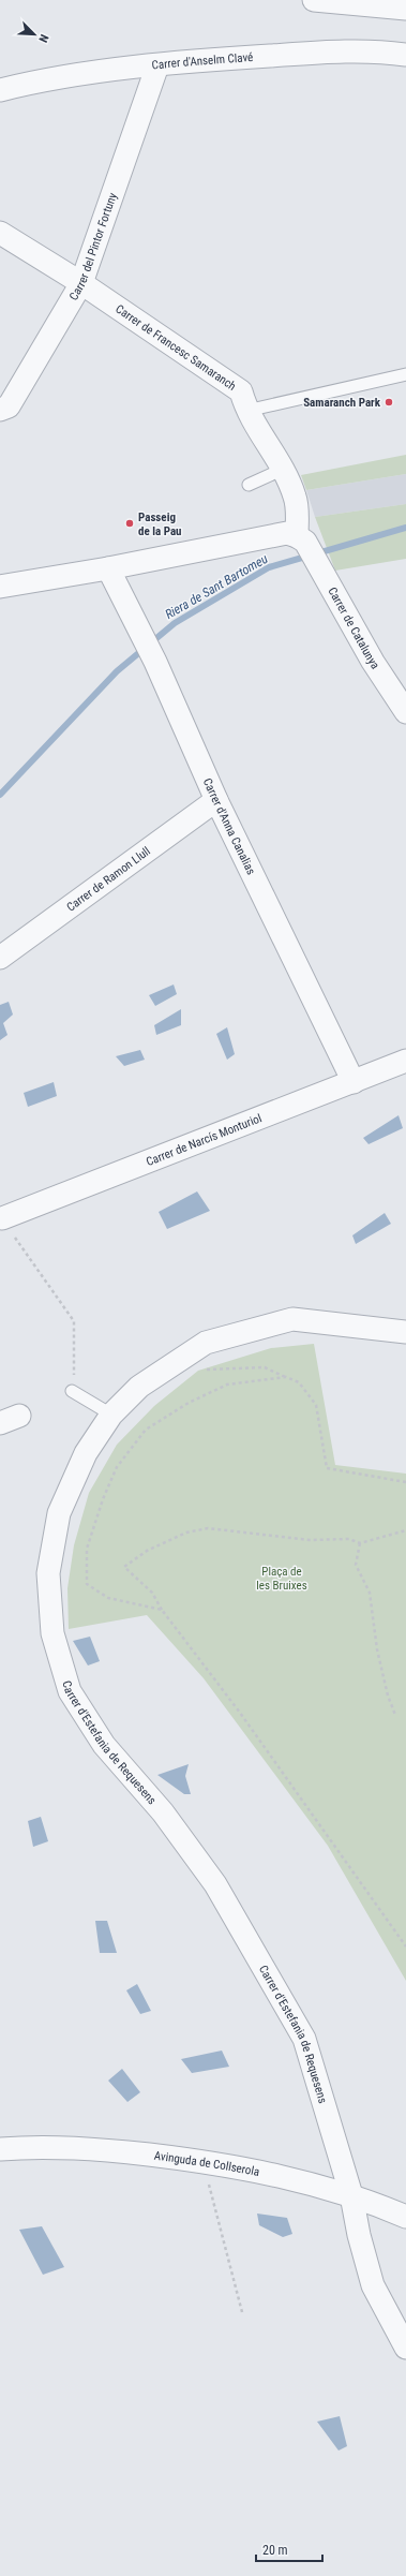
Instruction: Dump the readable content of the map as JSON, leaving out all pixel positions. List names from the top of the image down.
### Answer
{
  "streets": {
    "street": [
      "Carrer d'Anselm Clavé",
      "Carrer del Pintor Fortuny",
      "Carrer de Francesc Samaranch",
      "Carrer de Catalunya",
      "Carrer d'Anna Canalias",
      "Carrer de Ramon Llull",
      "Carrer de Narcís Monturiol",
      "Carrer d'Estefania de Requesens",
      "Avinguda de Collserola"
    ]
  },
  "crossings": [
    ["Carrer d'Anselm Clavé", "Carrer del Pintor Fortuny"],
    ["Carrer del Pintor Fortuny", "Carrer de Francesc Samaranch"],
    ["Carrer de Francesc Samaranch", "Carrer de Catalunya"],
    ["Carrer d'Anna Canalias", "Carrer de Ramon Llull"],
    ["Carrer d'Anna Canalias", "Carrer de Narcís Monturiol"],
    ["Carrer d'Estefania de Requesens", "Avinguda de Collserola"]
  ],
  "water": ["Riera de Sant Bartomeu"],
  "parks": ["Plaça de les Bruixes"],
  "places": ["Samaranch Park", "Passeig de la Pau"],
  "scale_bar": "20 m",
  "north": "bottom right"
}
